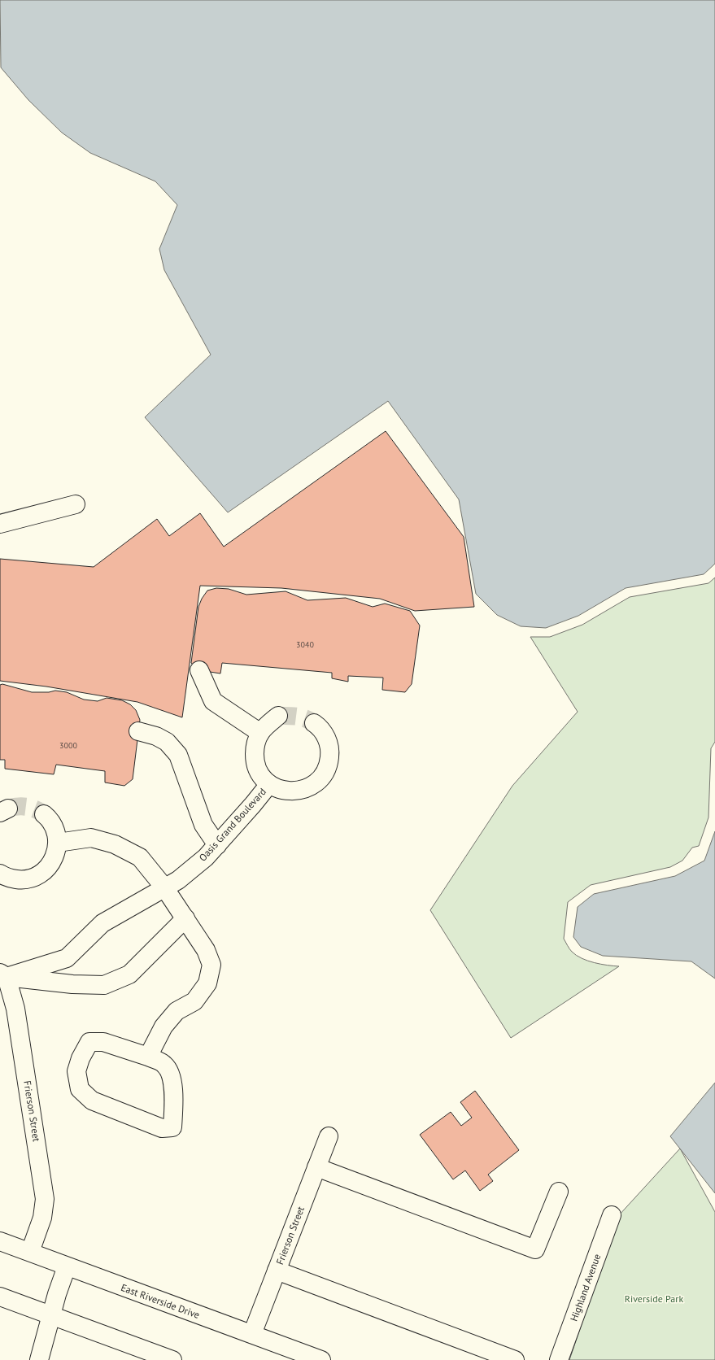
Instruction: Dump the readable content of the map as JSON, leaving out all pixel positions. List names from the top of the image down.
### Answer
{
  "streets": {
    "street": [
      "Oasis Grand Boulevard",
      "Frierson Street",
      "Highland Avenue",
      "East Riverside Drive"
    ]
  },
  "crossings": [
    ["Oasis Grand Boulevard", "Frierson Street"],
    ["Frierson Street", "East Riverside Drive"]
  ],
  "parks": ["Riverside Park"],
  "house_numbers": ["3040", "3000"]
}
